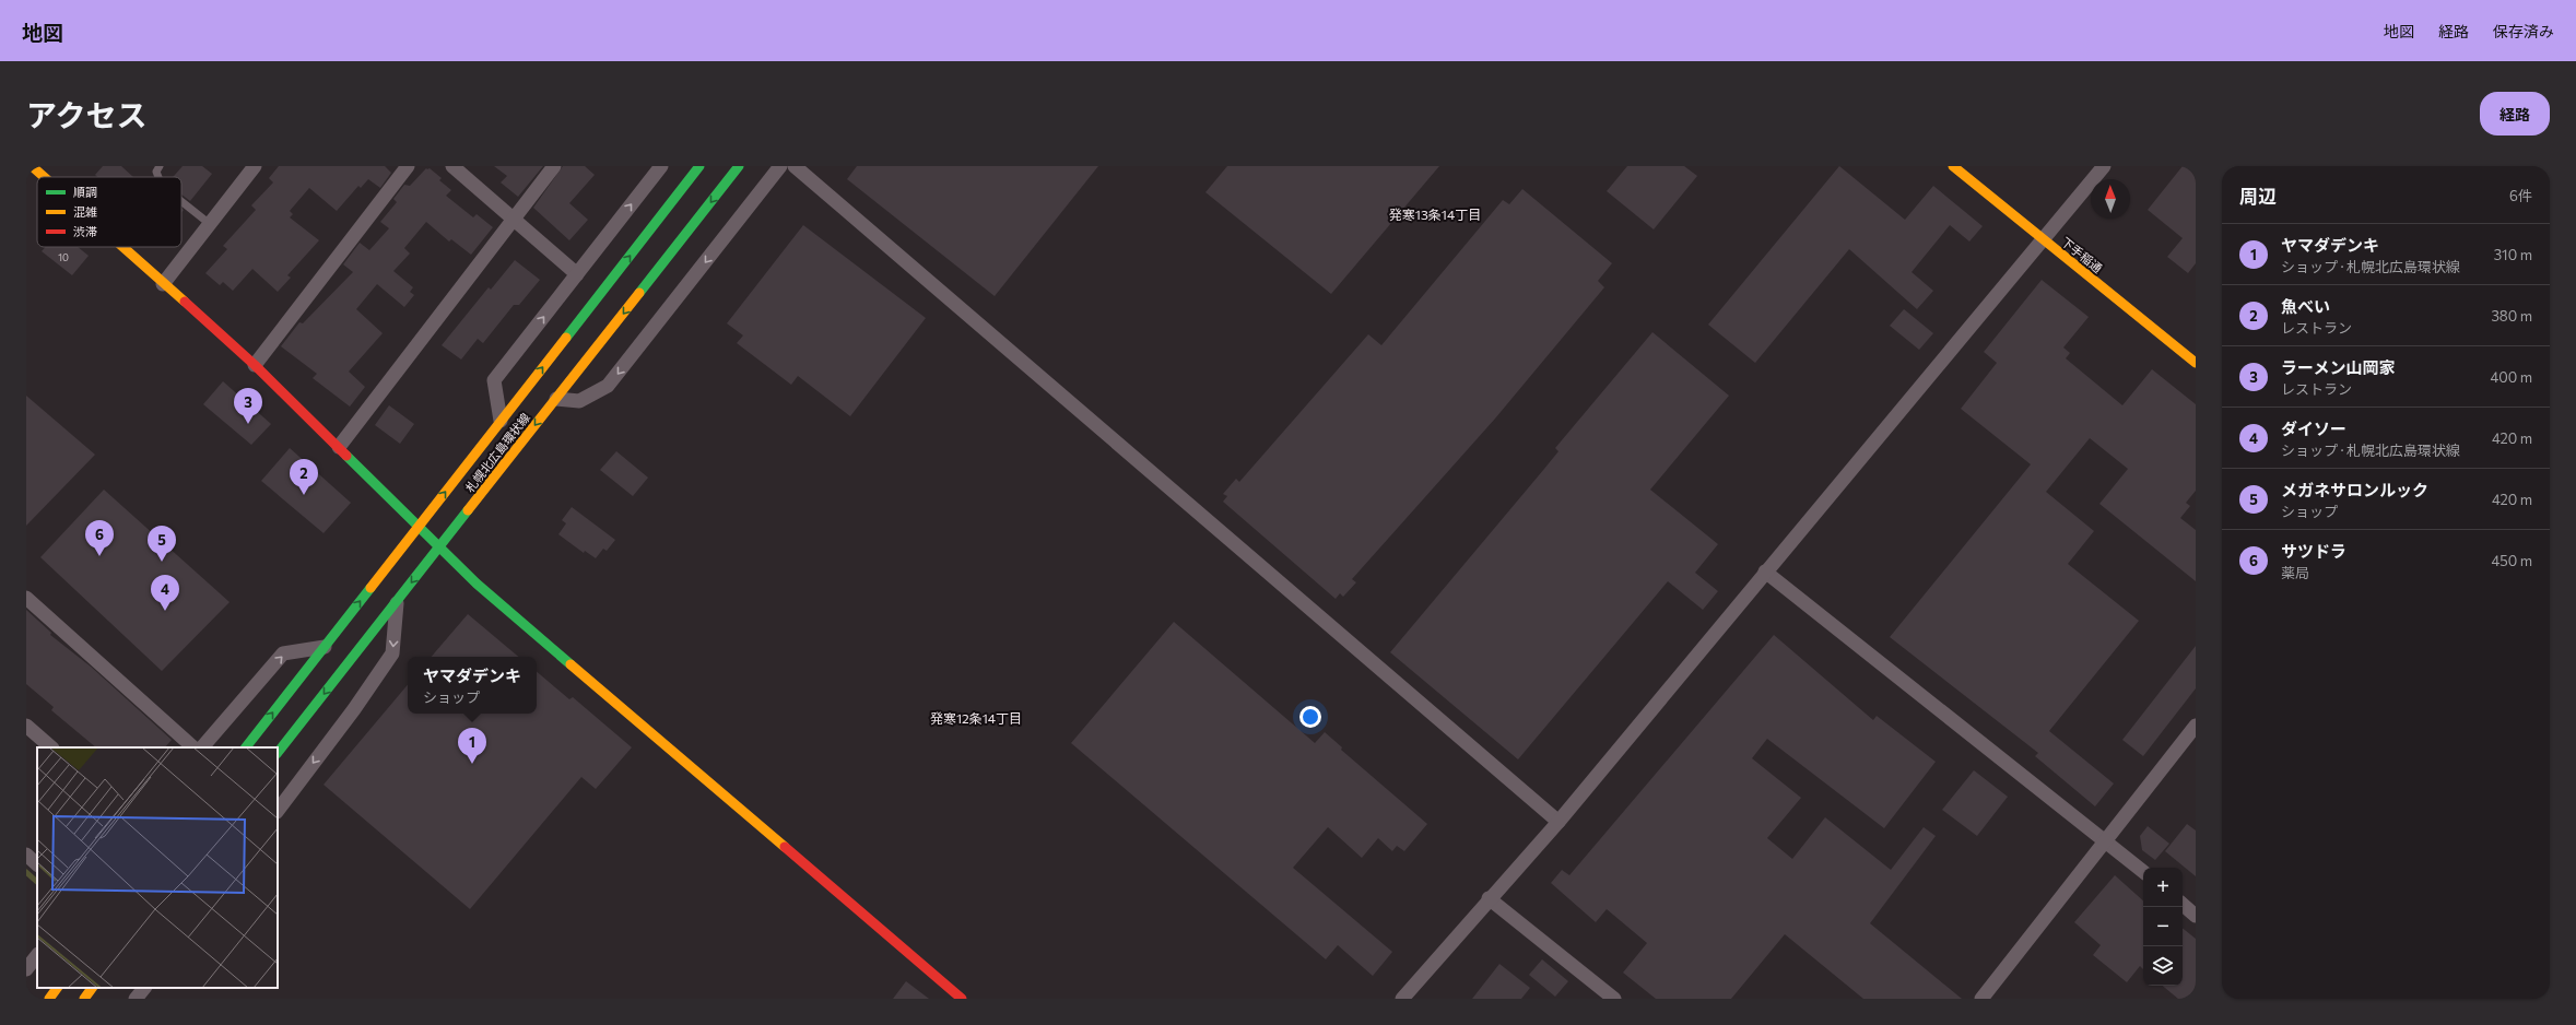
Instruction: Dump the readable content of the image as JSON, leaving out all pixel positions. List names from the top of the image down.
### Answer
{
  "streets": {
    "main road": ["下手稲通", "札幌北広島環状線"]
  },
  "districts": ["発寒13条14丁目", "発寒12条14丁目"],
  "house_numbers": ["10"],
  "legend": ["順調", "混雑", "渋滞"],
  "north": "top",
  "page": {
    "header": "地図",
    "nav": ["地図", "経路", "保存済み"],
    "title": "アクセス",
    "buttons": "経路",
    "heading": ["周辺", "6件"],
    "list": [
      {
        "mark": "1",
        "name": "ヤマダデンキ",
        "note": "ショップ · 札幌北広島環状線",
        "value": "310 m"
      },
      {
        "mark": "2",
        "name": "魚べい",
        "note": "レストラン",
        "value": "380 m"
      },
      {
        "mark": "3",
        "name": "ラーメン山岡家",
        "note": "レストラン",
        "value": "400 m"
      },
      {
        "mark": "4",
        "name": "ダイソー",
        "note": "ショップ · 札幌北広島環状線",
        "value": "420 m"
      },
      {
        "mark": "5",
        "name": "メガネサロンルック",
        "note": "ショップ",
        "value": "420 m"
      },
      {
        "mark": "6",
        "name": "サツドラ",
        "note": "薬局",
        "value": "450 m"
      }
    ],
    "pins": [
      "3",
      "2",
      "6",
      "5",
      "4",
      "1"
    ],
    "popup": ["ヤマダデンキ", "ショップ"],
    "map_buttons": ["+", "−"]
  }
}
